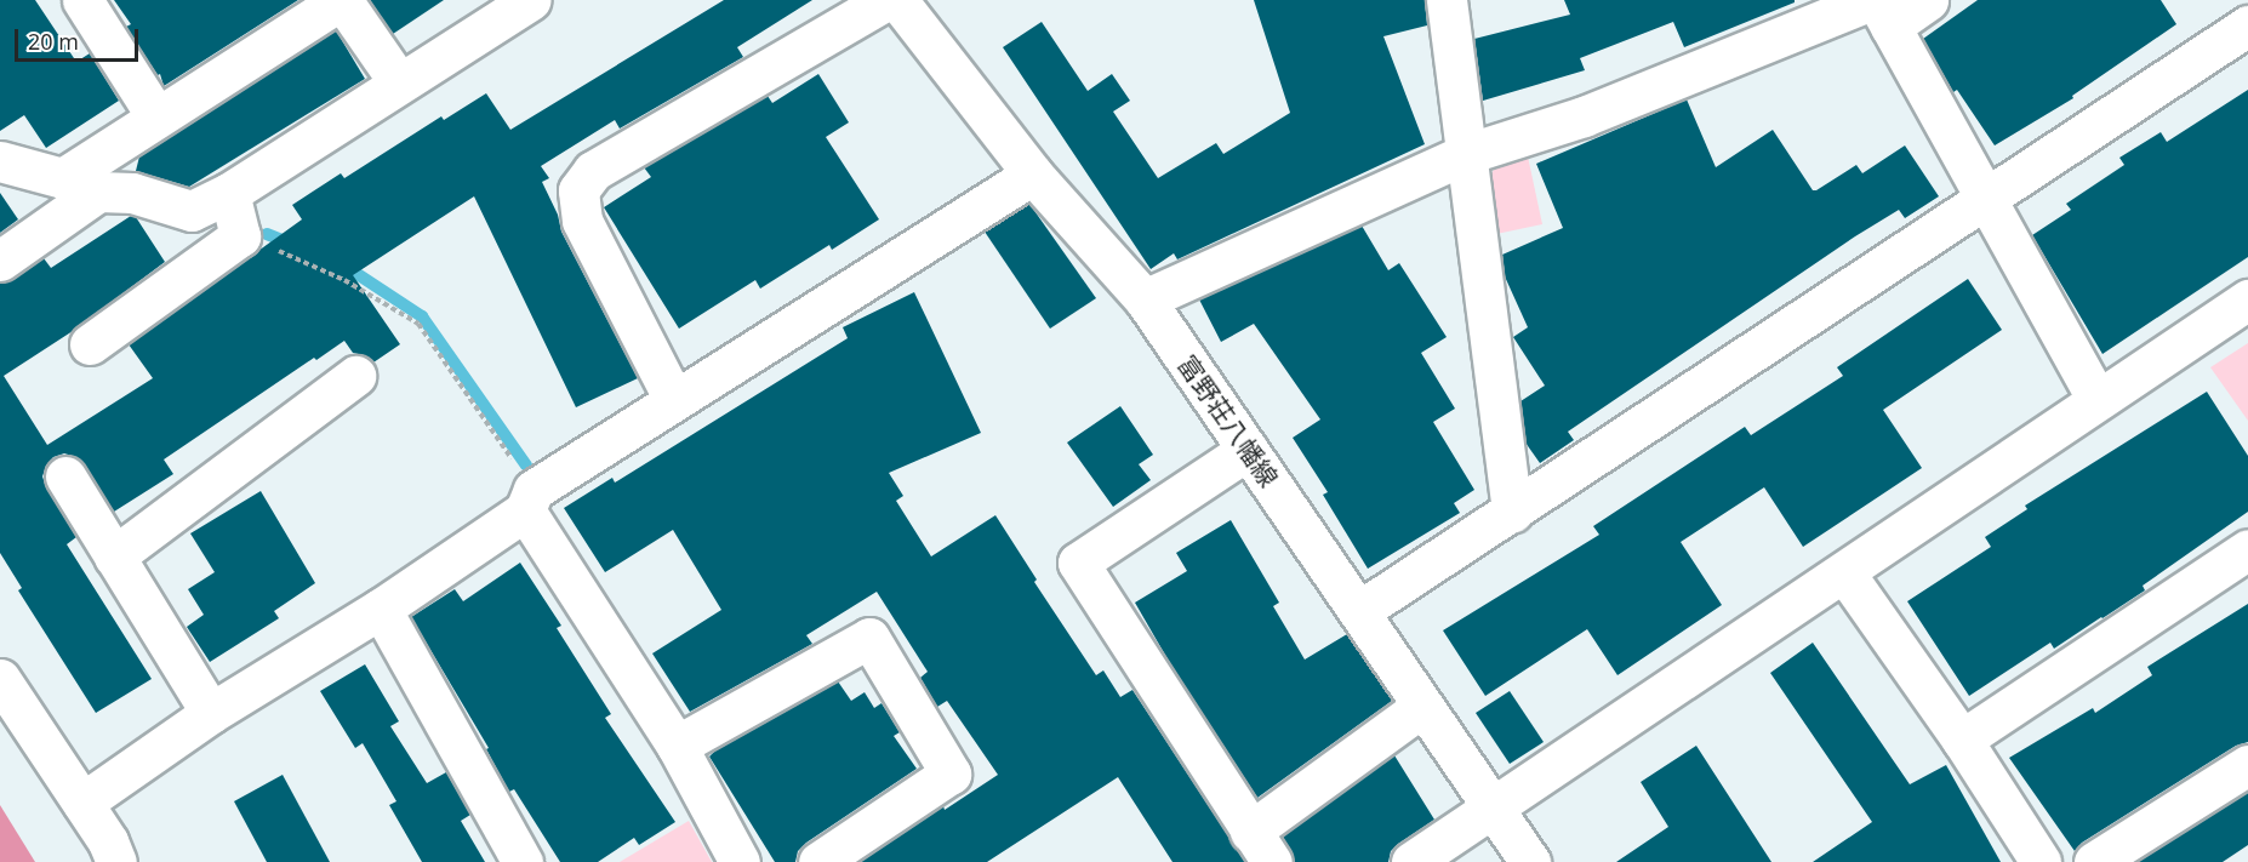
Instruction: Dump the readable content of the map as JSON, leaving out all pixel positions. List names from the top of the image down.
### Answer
{
  "streets": {
    "street": ["富野荘八幡線"]
  },
  "scale_bar": "20 m"
}
